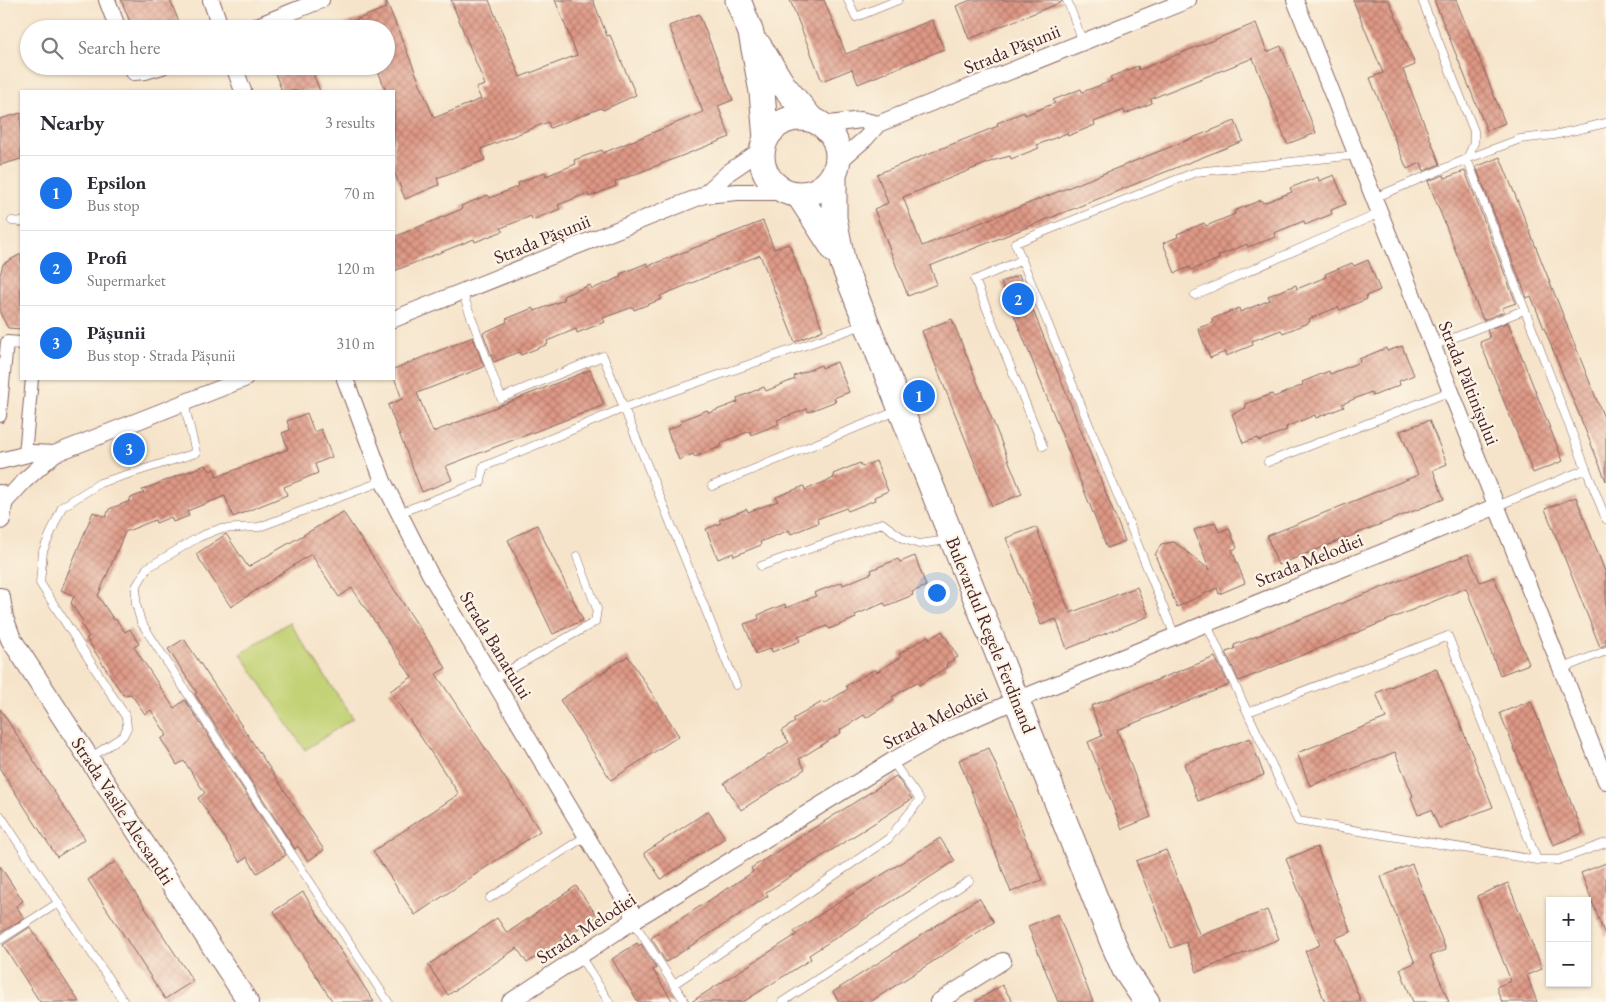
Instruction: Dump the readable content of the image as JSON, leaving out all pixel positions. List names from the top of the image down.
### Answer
{
  "streets": {
    "main road": ["Bulevardul Regele Ferdinand"],
    "street": [
      "Strada Pășunii",
      "Strada Păltinișului",
      "Strada Melodiei",
      "Strada Banatului",
      "Strada Vasile Alecsandri"
    ]
  },
  "crossings": [
    ["Strada Pășunii", "Bulevardul Regele Ferdinand"],
    ["Strada Păltinișului", "Strada Melodiei"],
    ["Strada Melodiei", "Bulevardul Regele Ferdinand"],
    ["Strada Melodiei", "Strada Banatului"]
  ],
  "page": {
    "search": "Search here",
    "heading": ["Nearby", "3 results"],
    "list": [
      {
        "mark": "1",
        "name": "Epsilon",
        "note": "Bus stop",
        "value": "70 m"
      },
      {
        "mark": "2",
        "name": "Profi",
        "note": "Supermarket",
        "value": "120 m"
      },
      {
        "mark": "3",
        "name": "Pășunii",
        "note": "Bus stop · Strada Pășunii",
        "value": "310 m"
      }
    ],
    "pins": ["2", "1", "3"],
    "map_buttons": ["+", "−"]
  }
}
